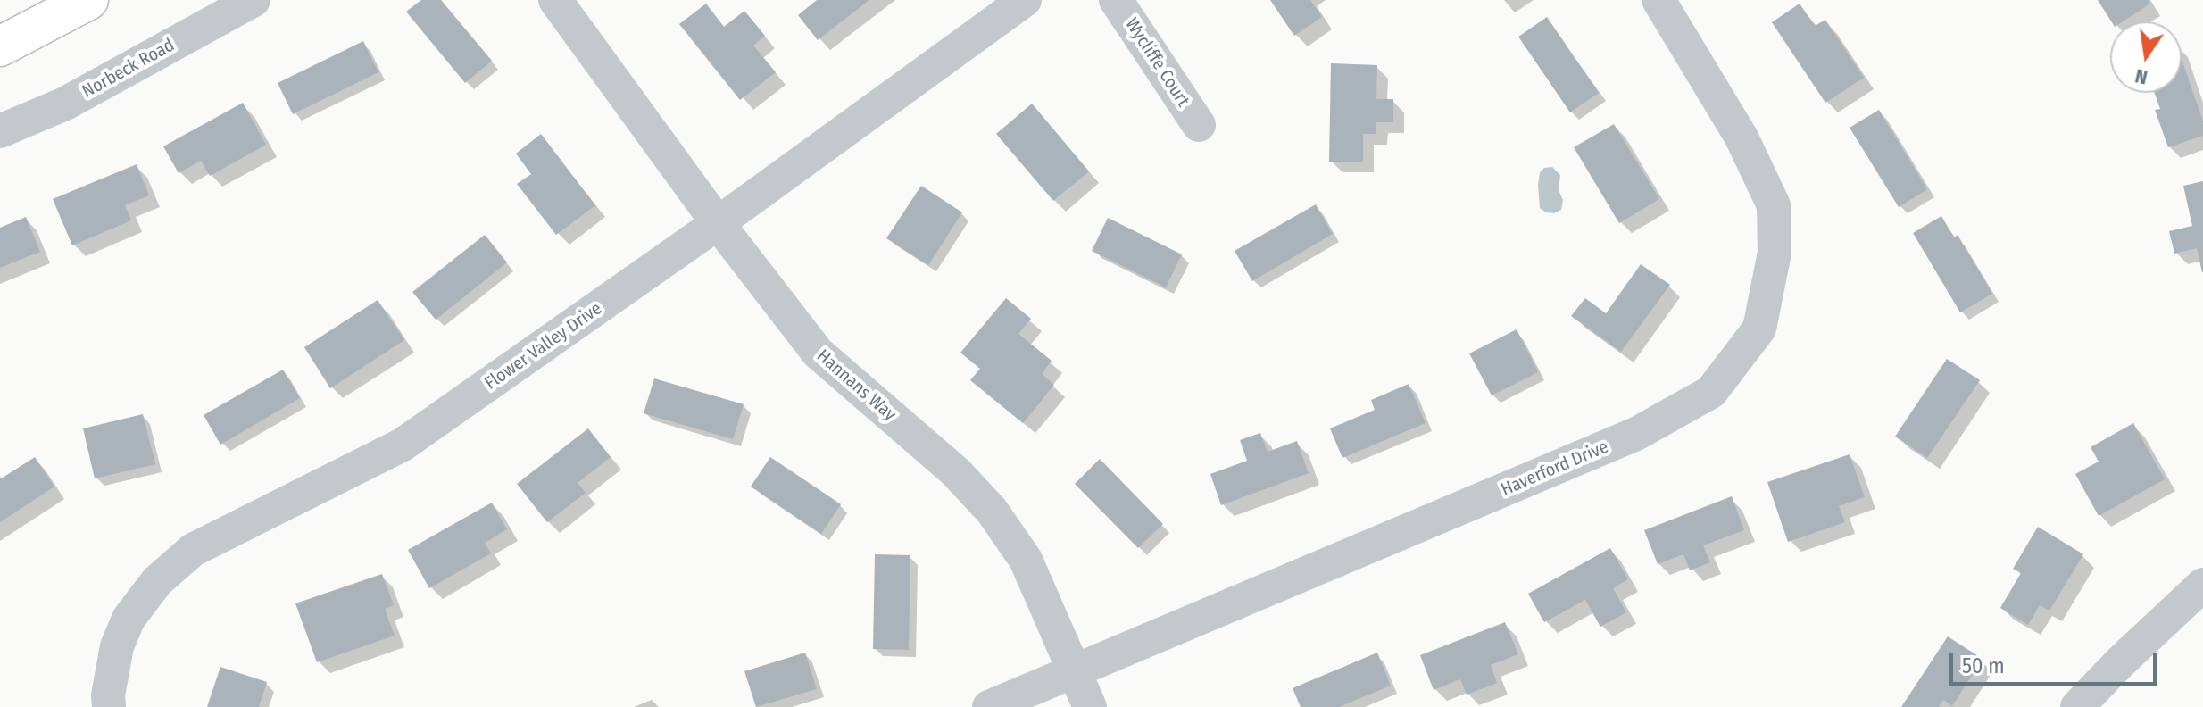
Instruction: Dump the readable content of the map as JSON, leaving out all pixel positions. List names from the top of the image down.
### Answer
{
  "streets": {
    "street": [
      "Wycliffe Court",
      "Norbeck Road",
      "Flower Valley Drive",
      "Hannans Way",
      "Haverford Drive"
    ]
  },
  "crossings": [
    ["Flower Valley Drive", "Hannans Way"],
    ["Hannans Way", "Haverford Drive"]
  ],
  "scale_bar": "50 m",
  "north": "bottom"
}
